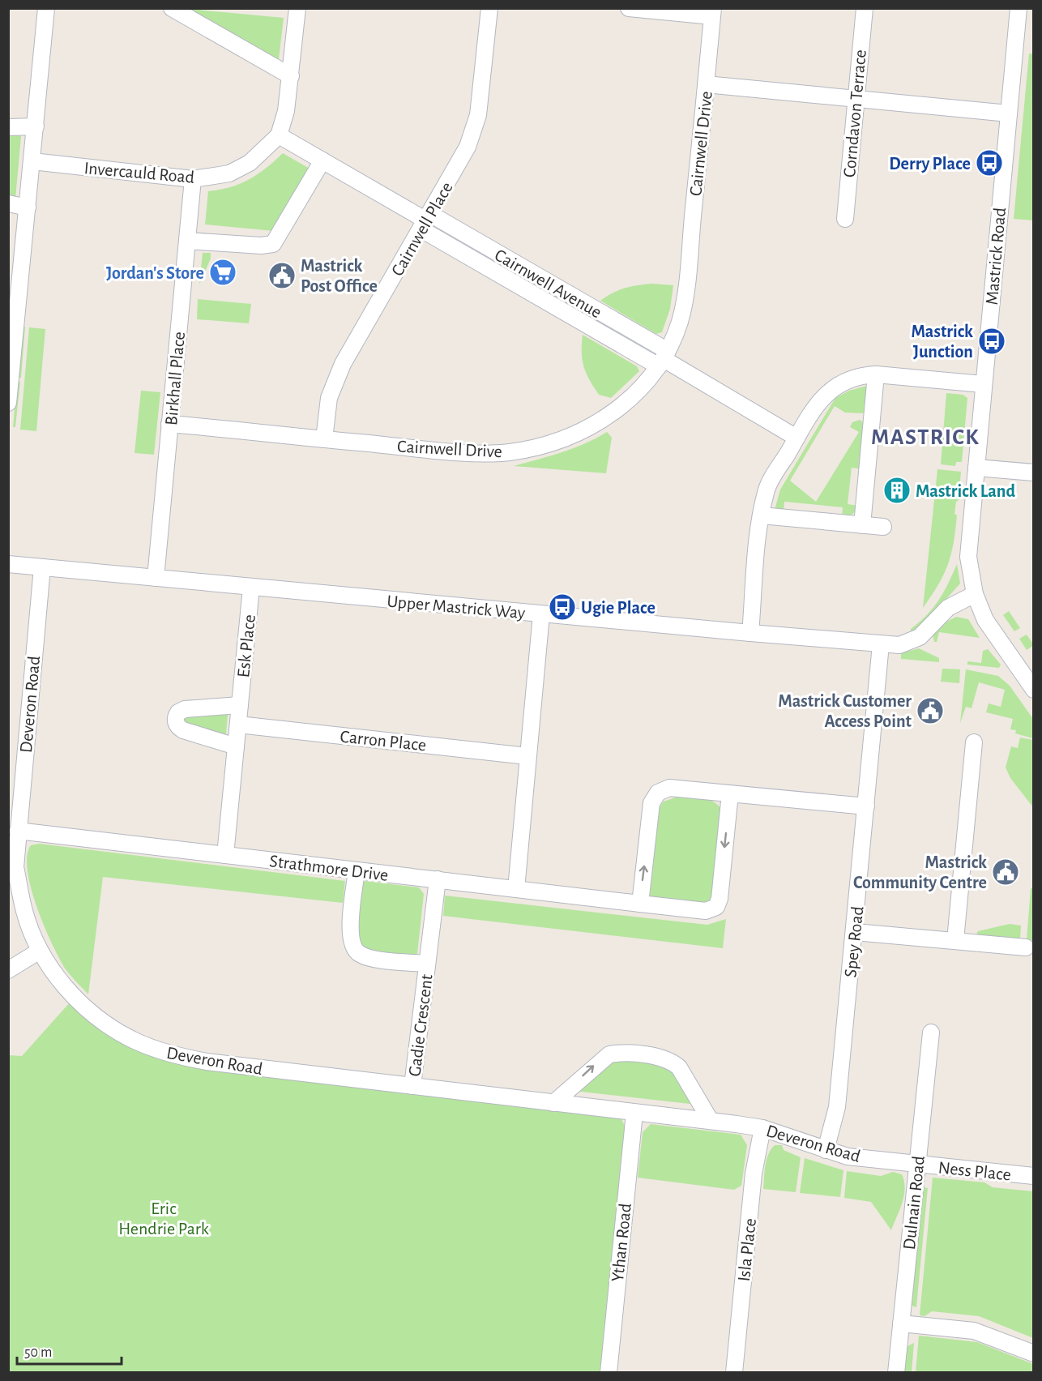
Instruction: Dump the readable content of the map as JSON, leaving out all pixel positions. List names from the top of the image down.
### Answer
{
  "streets": {
    "street": [
      "Corndavon Terrace",
      "Cairnwell Drive",
      "Invercauld Road",
      "Cairnwell Place",
      "Mastrick Road",
      "Cairnwell Avenue",
      "Birkhall Place",
      "Upper Mastrick Way",
      "Esk Place",
      "Deveron Road",
      "Carron Place",
      "Strathmore Drive",
      "Spey Road",
      "Gadie Crescent",
      "Ness Place",
      "Dulnain Road",
      "Ythan Road",
      "Isla Place"
    ]
  },
  "crossings": [
    ["Cairnwell Drive", "Cairnwell Place"],
    ["Cairnwell Drive", "Cairnwell Avenue"],
    ["Cairnwell Drive", "Birkhall Place"],
    ["Invercauld Road", "Cairnwell Avenue"],
    ["Invercauld Road", "Birkhall Place"],
    ["Cairnwell Place", "Cairnwell Avenue"],
    ["Mastrick Road", "Upper Mastrick Way"],
    ["Birkhall Place", "Upper Mastrick Way"],
    ["Upper Mastrick Way", "Esk Place"],
    ["Upper Mastrick Way", "Deveron Road"],
    ["Upper Mastrick Way", "Spey Road"],
    ["Esk Place", "Carron Place"],
    ["Esk Place", "Strathmore Drive"],
    ["Deveron Road", "Strathmore Drive"],
    ["Deveron Road", "Spey Road"],
    ["Deveron Road", "Gadie Crescent"],
    ["Deveron Road", "Ness Place"],
    ["Deveron Road", "Dulnain Road"],
    ["Deveron Road", "Ythan Road"],
    ["Deveron Road", "Isla Place"],
    ["Strathmore Drive", "Gadie Crescent"],
    ["Ness Place", "Dulnain Road"]
  ],
  "districts": ["MASTRICK"],
  "parks": ["Eric Hendrie Park"],
  "places": {
    "bus stop": ["Derry Place", "Mastrick Junction", "Ugie Place"],
    "supermarket": ["Jordan's Store"],
    "public building": ["Mastrick Post Office", "Mastrick Customer Access Point", "Mastrick Community Centre"],
    "building": ["Mastrick Land"]
  },
  "scale_bar": "50 m"
}
